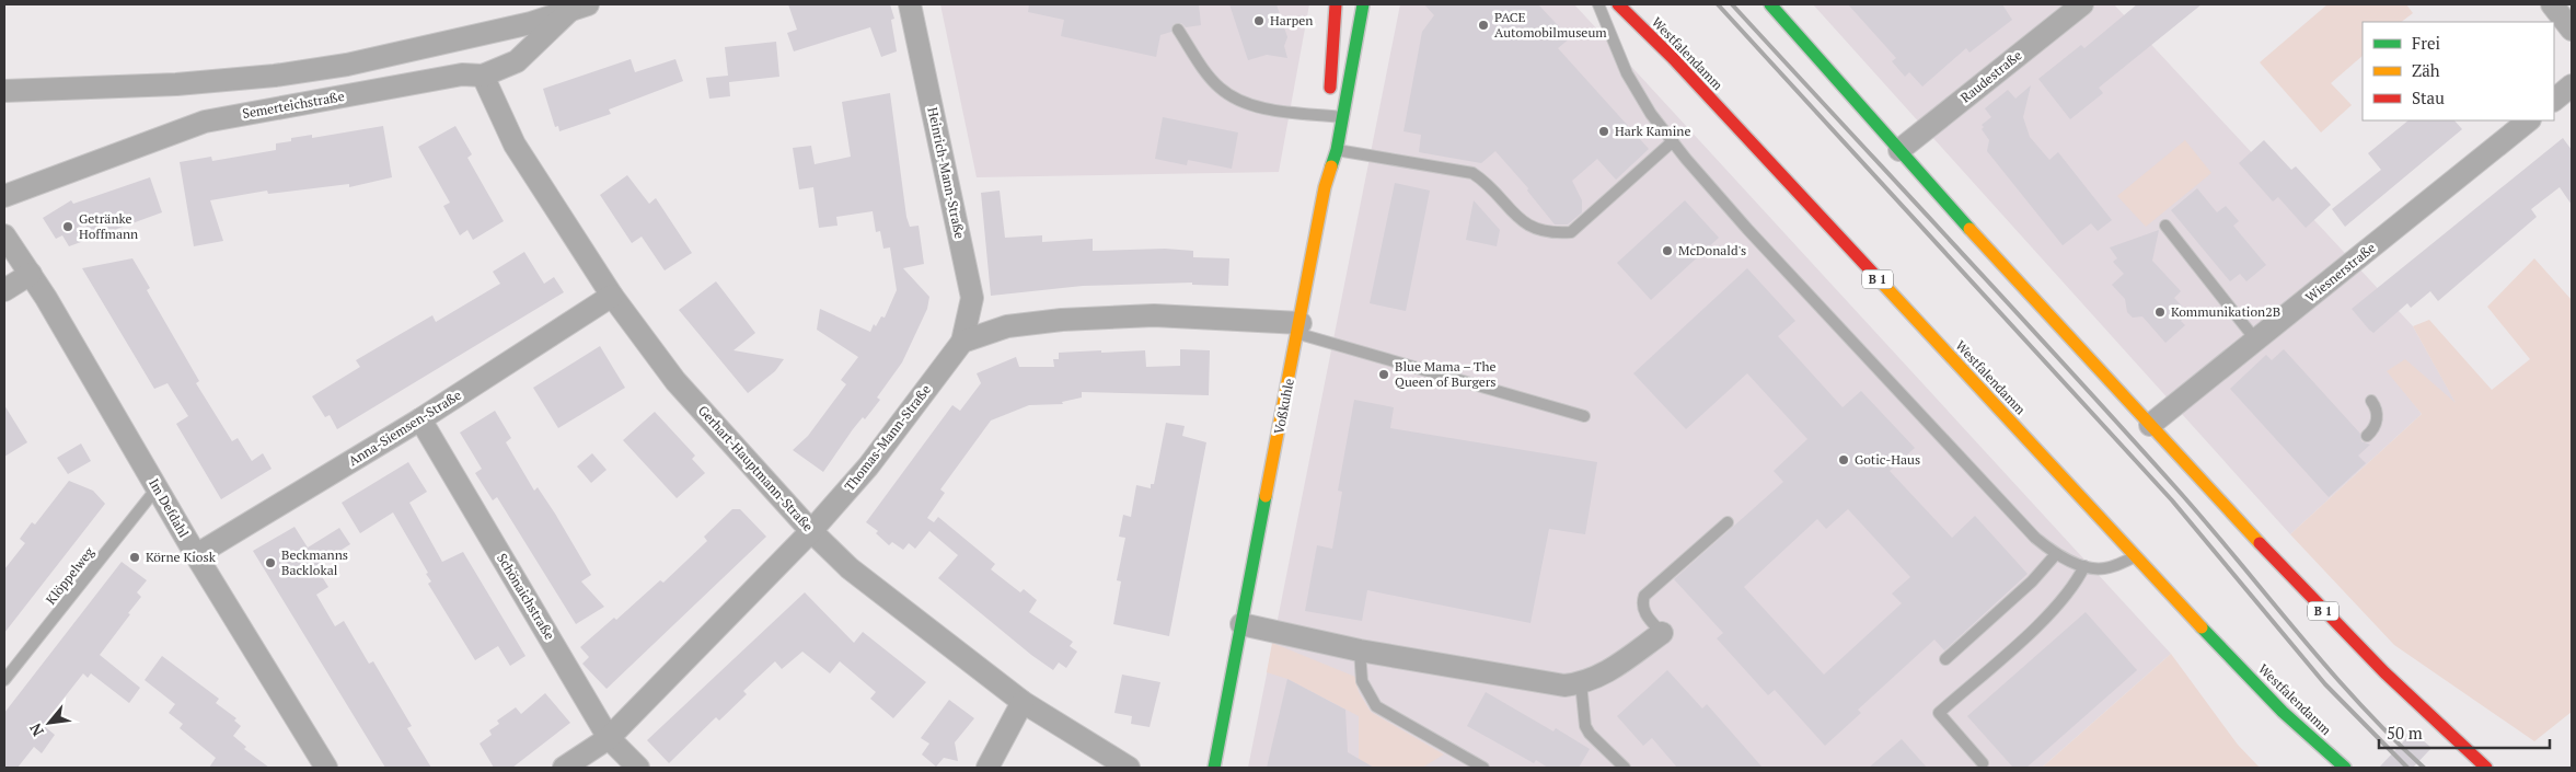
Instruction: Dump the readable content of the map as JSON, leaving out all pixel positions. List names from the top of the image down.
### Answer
{
  "streets": {
    "main road": ["Westfalendamm", "B 1", "Voßkuhle"],
    "street": [
      "Raudestraße",
      "Semerteichstraße",
      "Heinrich-Mann-Straße",
      "Wiesnerstraße",
      "Anna-Siemsen-Straße",
      "Thomas-Mann-Straße",
      "Gerhart-Hauptmann-Straße",
      "Im Defdahl",
      "Schönaichstraße"
    ],
    "lane": ["Klöppelweg"]
  },
  "crossings": [
    ["Raudestraße", "B 1"],
    ["Semerteichstraße", "Gerhart-Hauptmann-Straße"],
    ["Heinrich-Mann-Straße", "Thomas-Mann-Straße"],
    ["Wiesnerstraße", "B 1"],
    ["Anna-Siemsen-Straße", "Gerhart-Hauptmann-Straße"],
    ["Anna-Siemsen-Straße", "Im Defdahl"],
    ["Anna-Siemsen-Straße", "Schönaichstraße"],
    ["Thomas-Mann-Straße", "Gerhart-Hauptmann-Straße"],
    ["Thomas-Mann-Straße", "Schönaichstraße"],
    ["Im Defdahl", "Klöppelweg"]
  ],
  "places": [
    "Harpen",
    "PACE Automobilmuseum",
    "Hark Kamine",
    "Getränke Hoffmann",
    "McDonald's",
    "Kommunikation2B",
    "Blue Mama – The Queen of Burgers",
    "Gotic-Haus",
    "Körne Kiosk",
    "Beckmanns Backlokal"
  ],
  "legend": ["Frei", "Zäh", "Stau"],
  "scale_bar": "50 m",
  "north": "bottom left"
}
